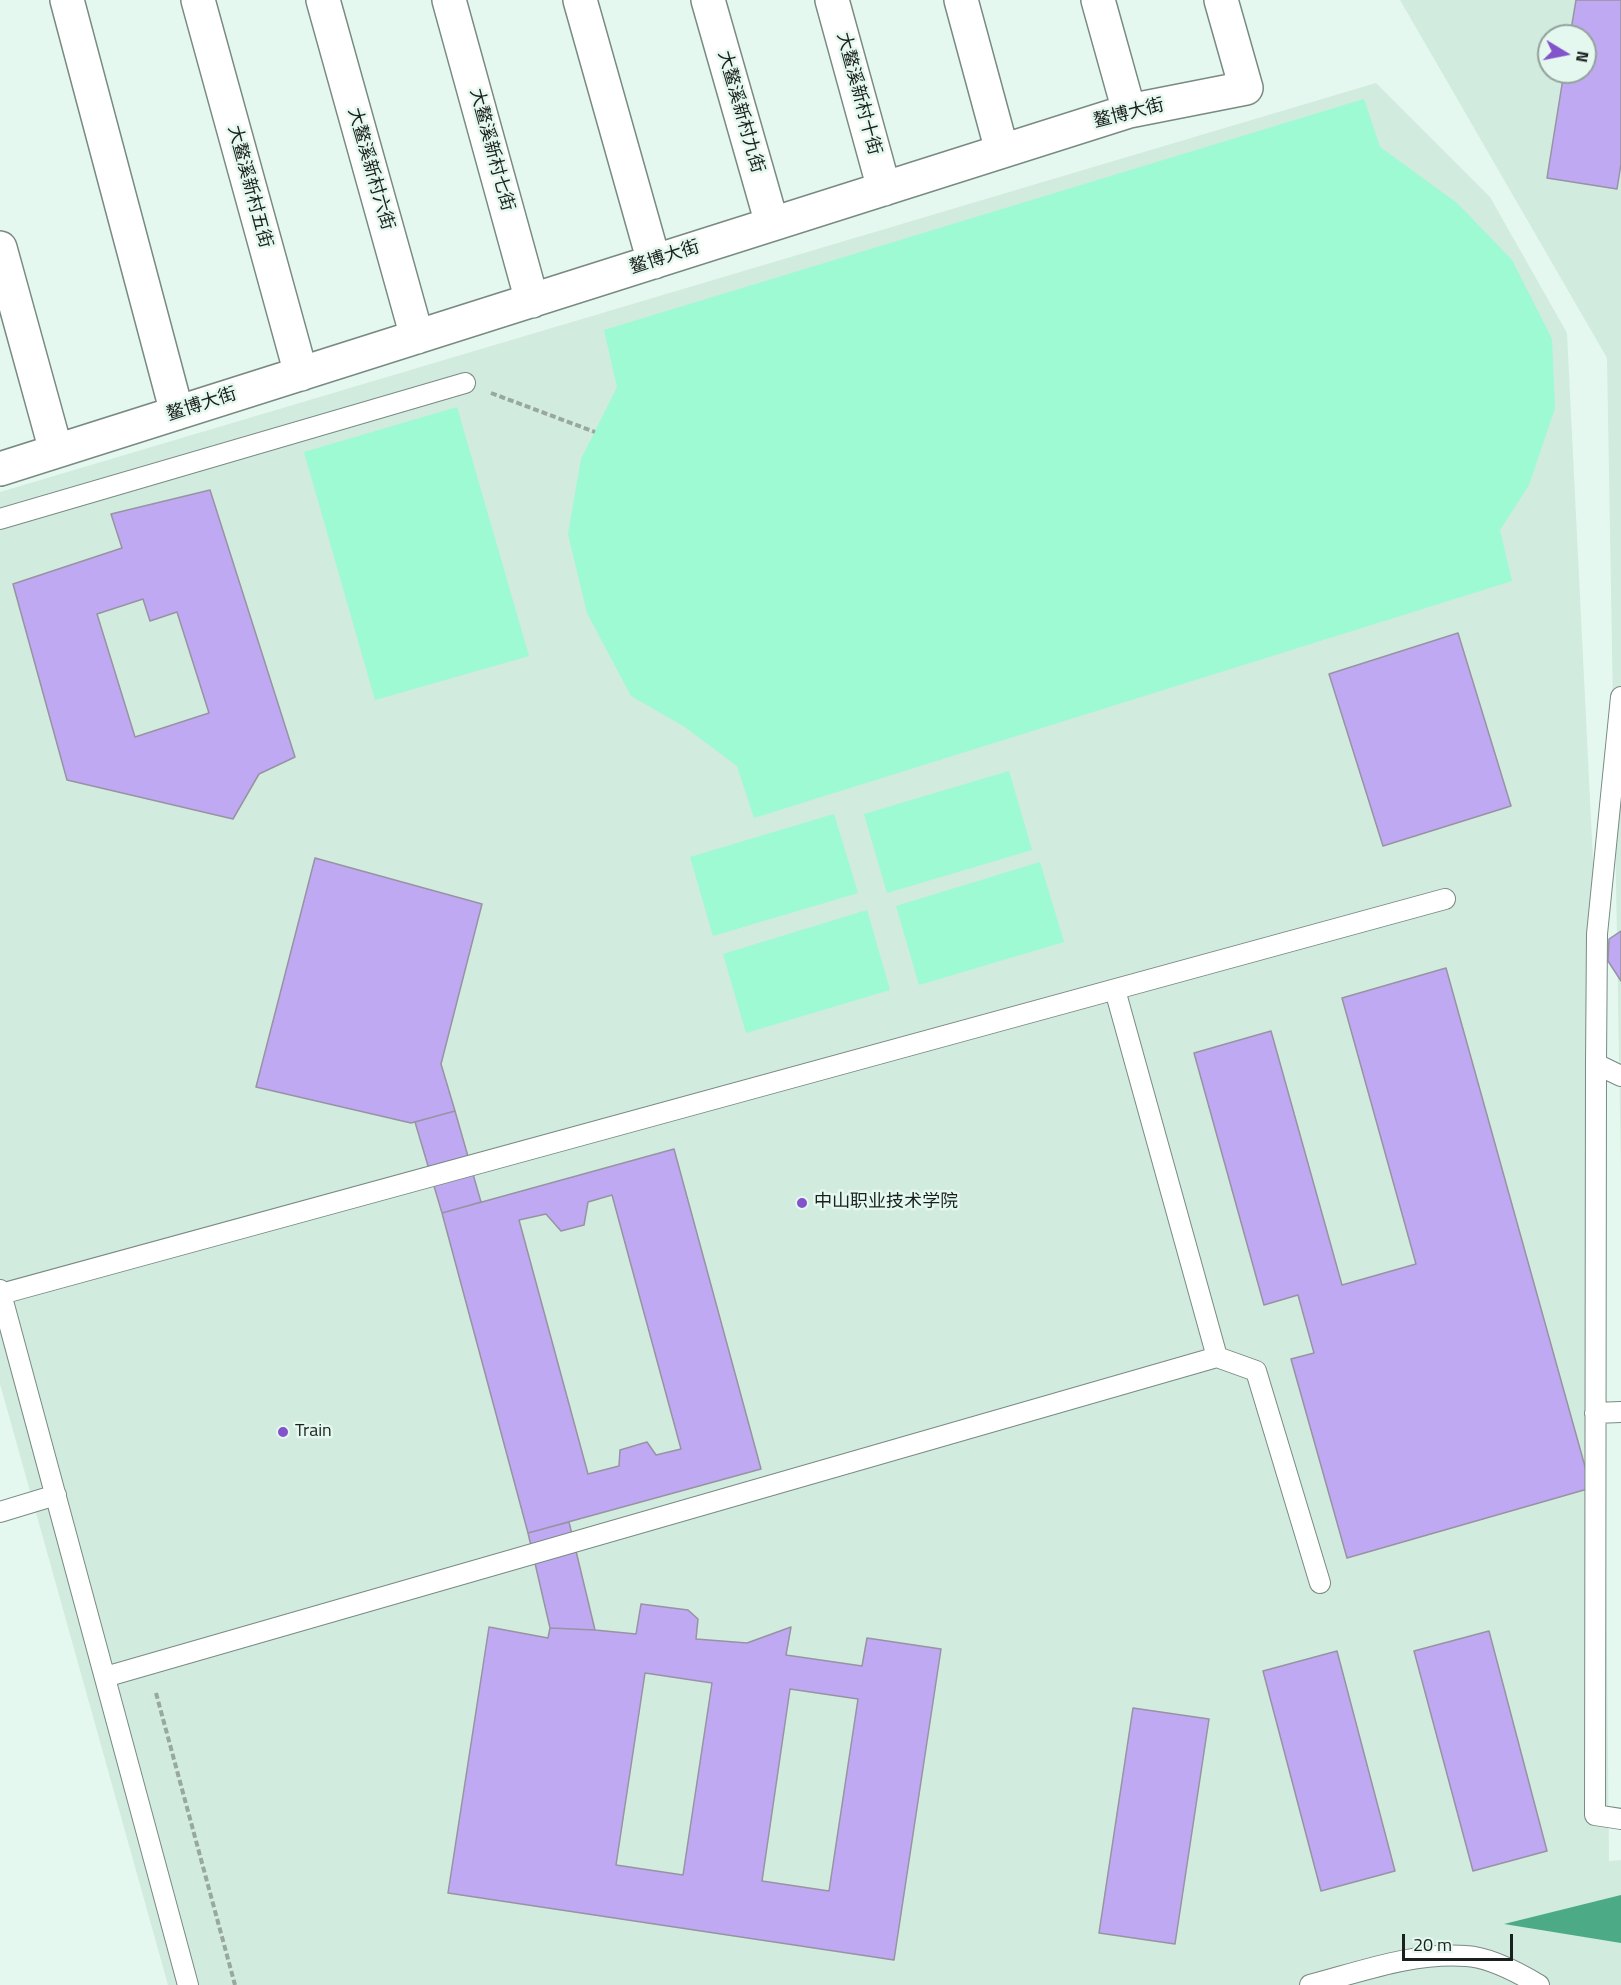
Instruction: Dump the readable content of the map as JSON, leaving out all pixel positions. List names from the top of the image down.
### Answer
{
  "streets": {
    "street": [
      "大鳌溪新村十街",
      "大鳌溪新村九街",
      "鳌博大街",
      "大鳌溪新村七街",
      "大鳌溪新村六街",
      "大鳌溪新村五街"
    ]
  },
  "crossings": [
    ["大鳌溪新村十街", "鳌博大街"],
    ["大鳌溪新村九街", "鳌博大街"],
    ["鳌博大街", "大鳌溪新村七街"],
    ["鳌博大街", "大鳌溪新村六街"],
    ["鳌博大街", "大鳌溪新村五街"]
  ],
  "places": ["中山职业技术学院", "Train"],
  "scale_bar": "20 m",
  "north": "right"
}
